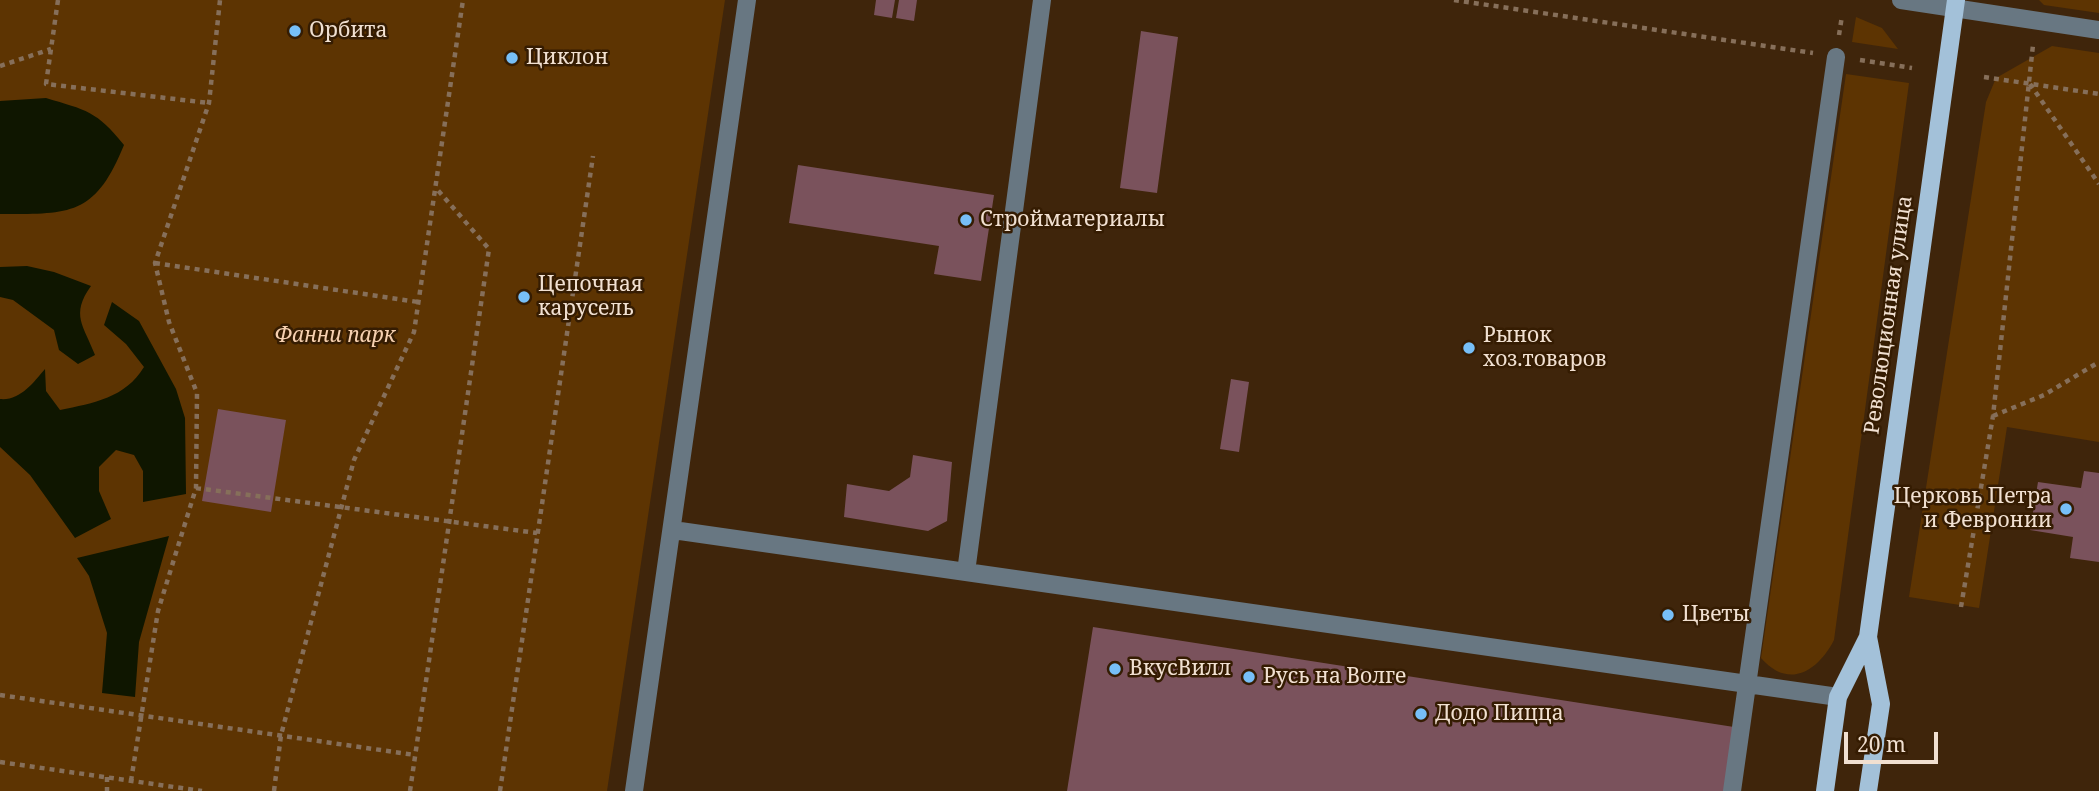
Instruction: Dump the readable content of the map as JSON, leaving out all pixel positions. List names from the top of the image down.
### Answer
{
  "streets": {
    "main road": ["Революционная улица"]
  },
  "parks": ["Фанни парк"],
  "places": [
    "Орбита",
    "Циклон",
    "Стройматериалы",
    "Цепочная карусель",
    "Рынок хоз.товаров",
    "Церковь Петра и Февронии",
    "Цветы",
    "ВкусВилл",
    "Русь на Волге",
    "Додо Пицца"
  ],
  "scale_bar": "20 m"
}
